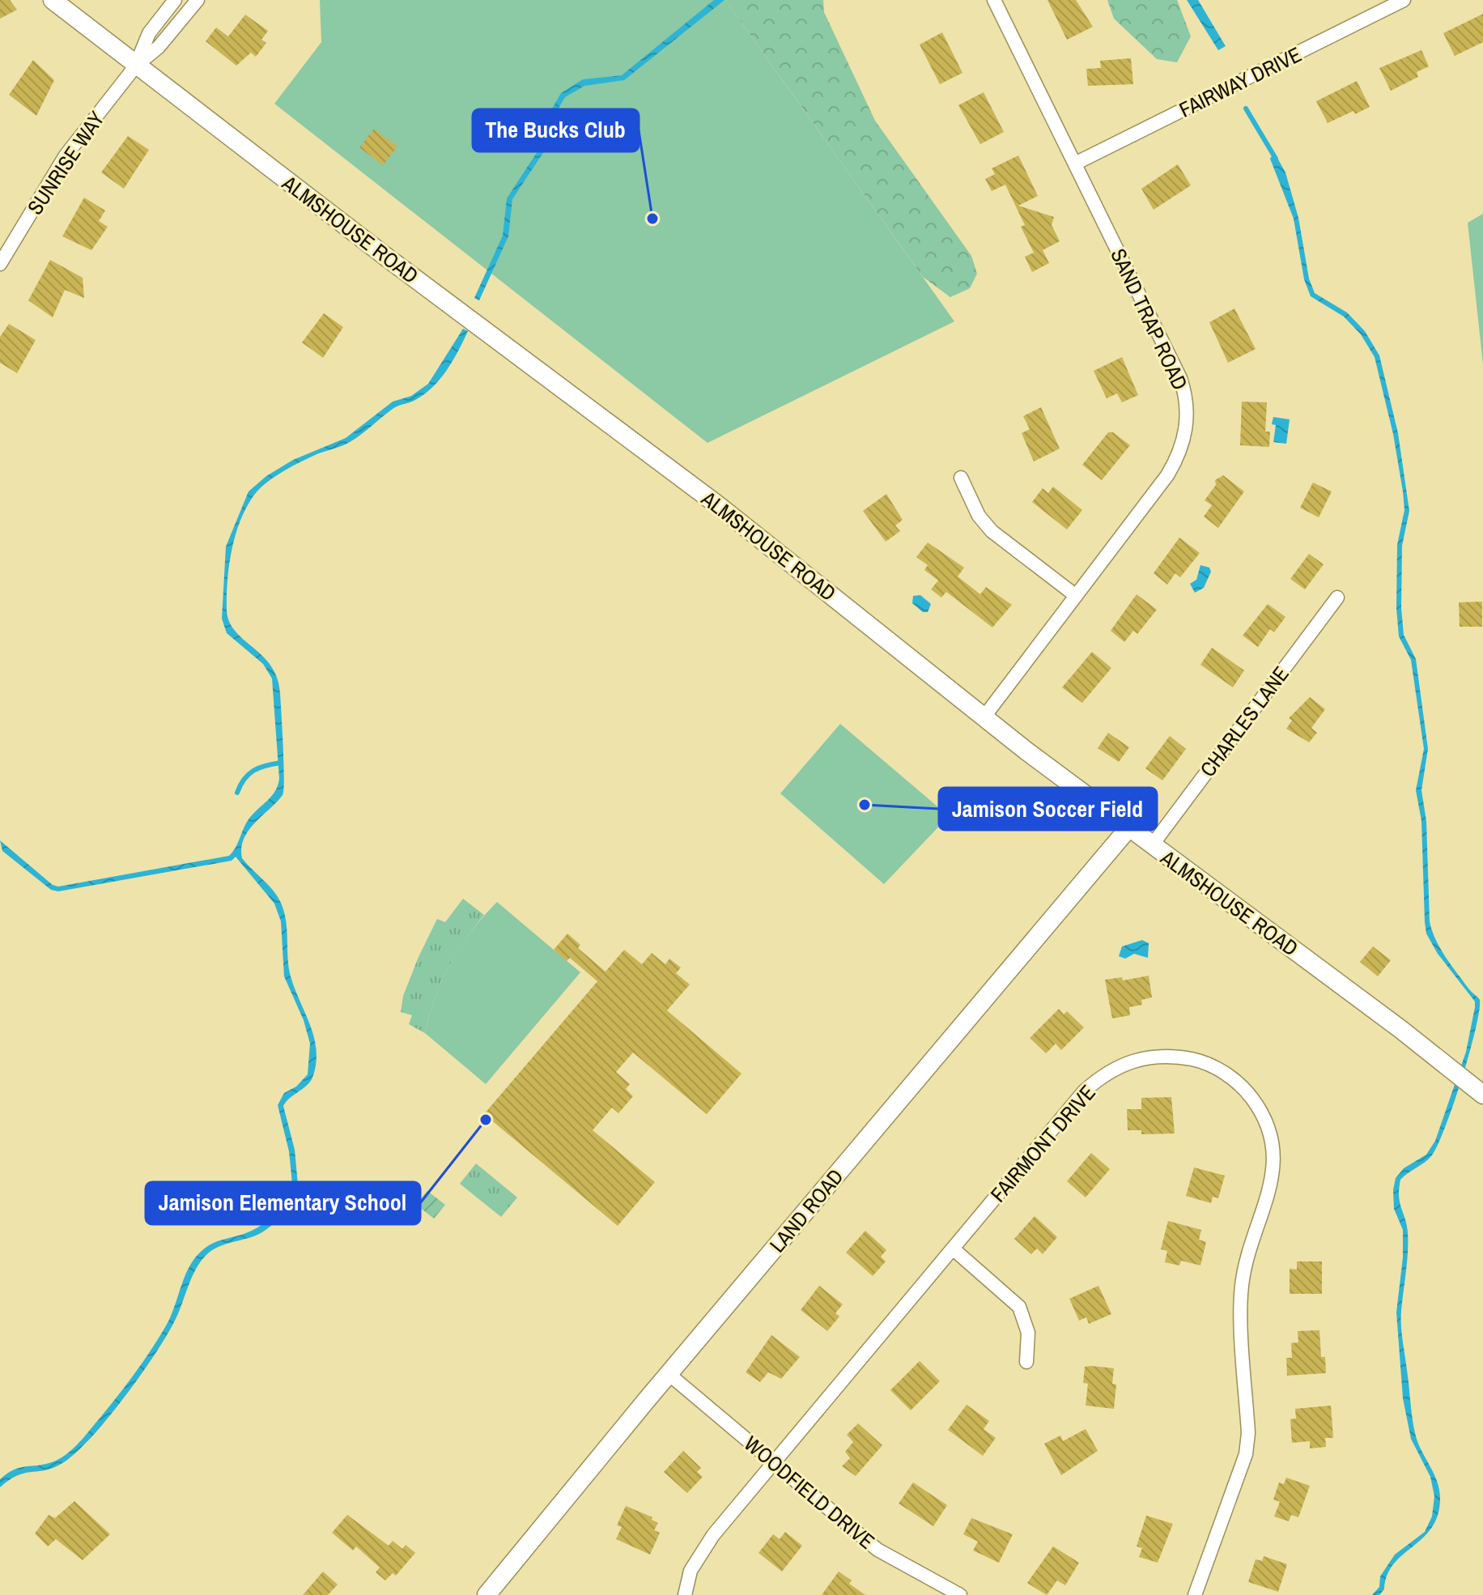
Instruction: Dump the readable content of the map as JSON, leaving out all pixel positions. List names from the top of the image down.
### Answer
{
  "streets": {
    "main road": ["ALMSHOUSE ROAD", "LAND ROAD"],
    "street": [
      "FAIRWAY DRIVE",
      "SUNRISE WAY",
      "SAND TRAP ROAD",
      "CHARLES LANE",
      "FAIRMONT DRIVE",
      "WOODFIELD DRIVE"
    ]
  },
  "crossings": [
    ["FAIRWAY DRIVE", "SAND TRAP ROAD"],
    ["SUNRISE WAY", "ALMSHOUSE ROAD"],
    ["ALMSHOUSE ROAD", "SAND TRAP ROAD"],
    ["ALMSHOUSE ROAD", "CHARLES LANE"],
    ["ALMSHOUSE ROAD", "LAND ROAD"],
    ["FAIRMONT DRIVE", "WOODFIELD DRIVE"],
    ["LAND ROAD", "WOODFIELD DRIVE"]
  ],
  "places": ["The Bucks Club", "Jamison Soccer Field", "Jamison Elementary School"]
}
